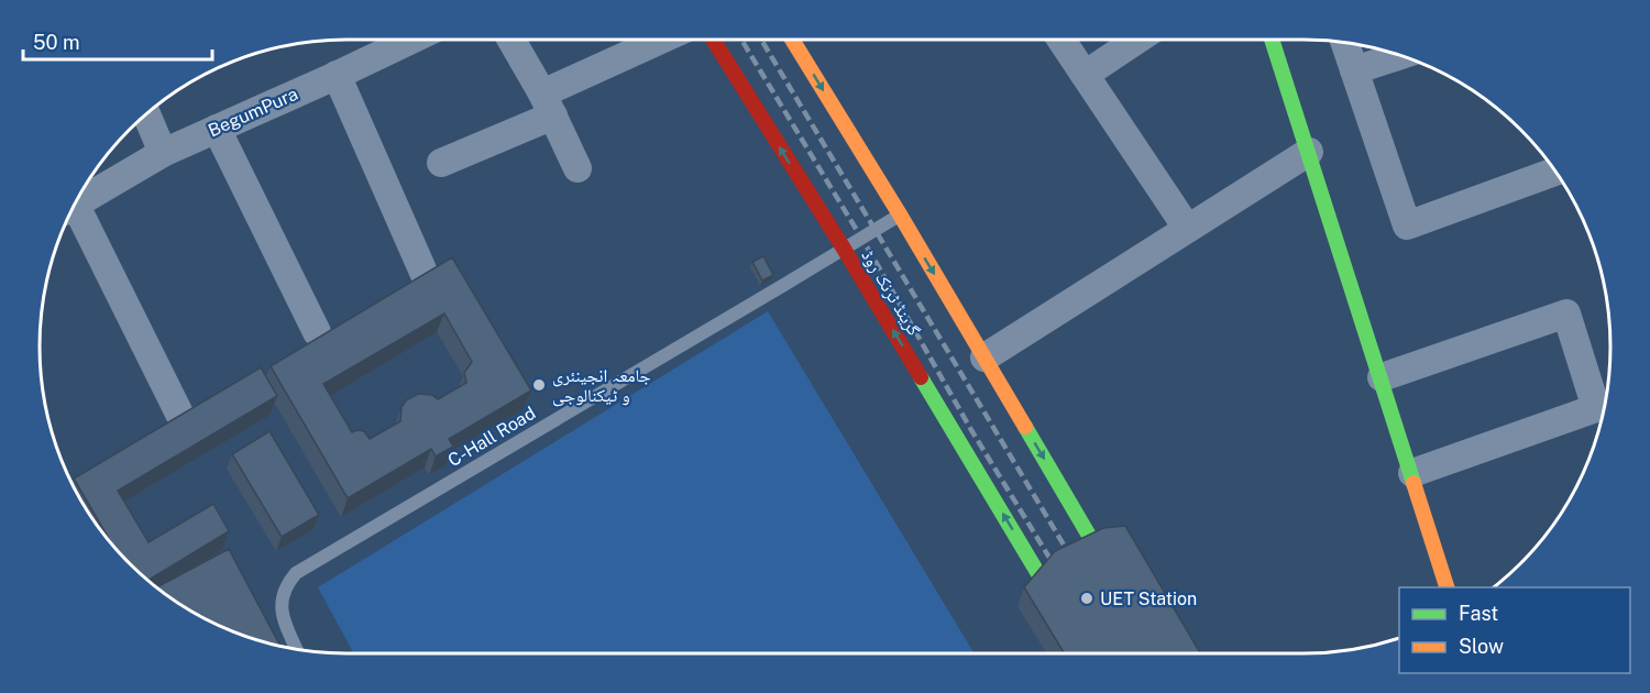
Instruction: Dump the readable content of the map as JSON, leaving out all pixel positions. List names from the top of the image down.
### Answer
{
  "streets": {
    "main road": ["گرینڈ ٹرنک روڈ"],
    "street": ["BegumPura"],
    "lane": ["C-Hall Road"]
  },
  "crossings": [
    ["گرینڈ ٹرنک روڈ", "C-Hall Road"]
  ],
  "places": ["جامعہ انجینئری و ٹیکنالوجی", "UET Station"],
  "legend": ["Fast", "Slow"],
  "scale_bar": "50 m"
}
